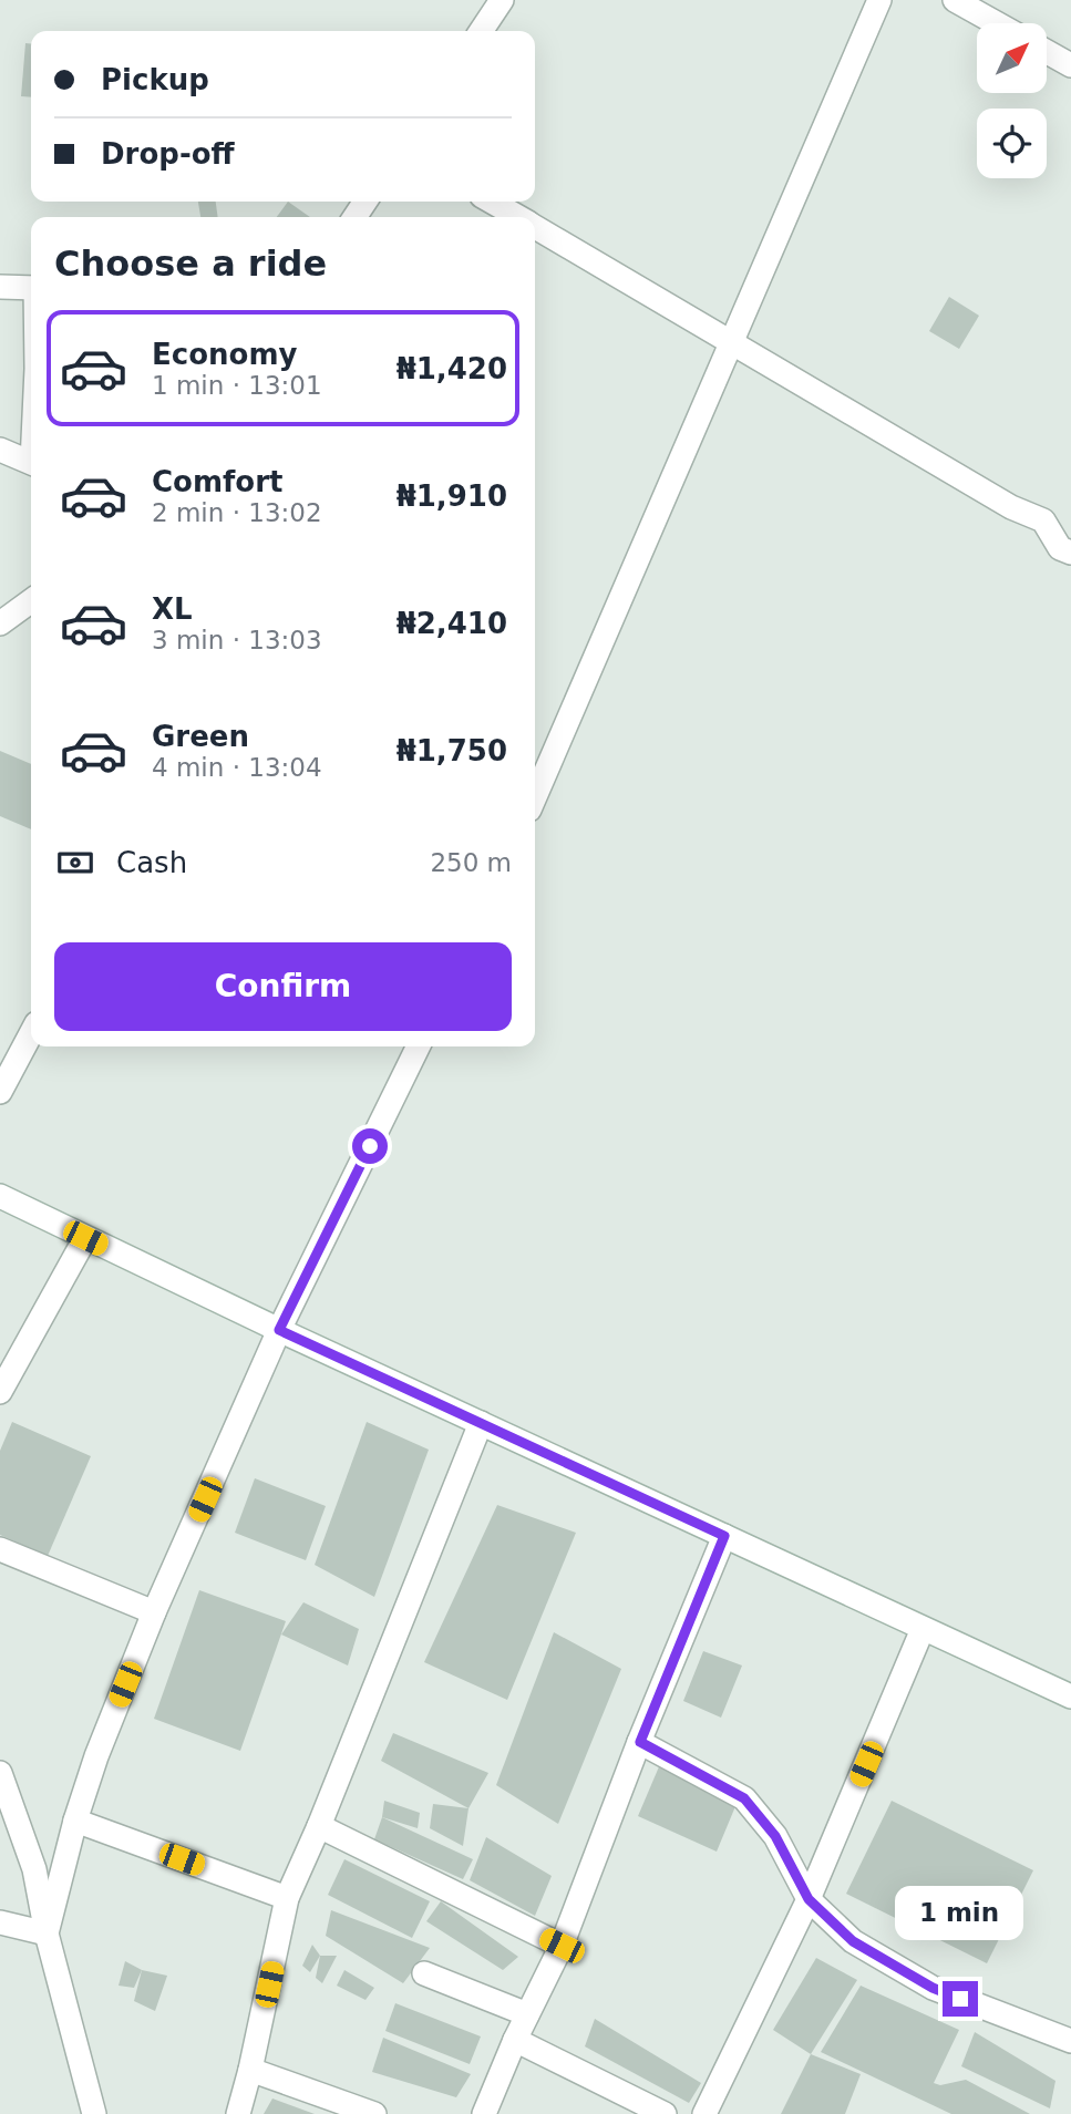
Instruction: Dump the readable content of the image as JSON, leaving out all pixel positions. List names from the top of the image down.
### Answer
{
  "north": "top right",
  "page": {
    "banner": ["Pickup", "Drop-off"],
    "heading": "Choose a ride",
    "list": [
      {
        "name": "Economy",
        "note": "1 min · 13:01",
        "value": "₦1,420"
      },
      {
        "name": "Comfort",
        "note": "2 min · 13:02",
        "value": "₦1,910"
      },
      {
        "name": "XL",
        "note": "3 min · 13:03",
        "value": "₦2,410"
      },
      {
        "name": "Green",
        "note": "4 min · 13:04",
        "value": "₦1,750"
      }
    ],
    "pay": ["Cash", "250 m"],
    "buttons": "Confirm",
    "bubble": "1 min"
  }
}
